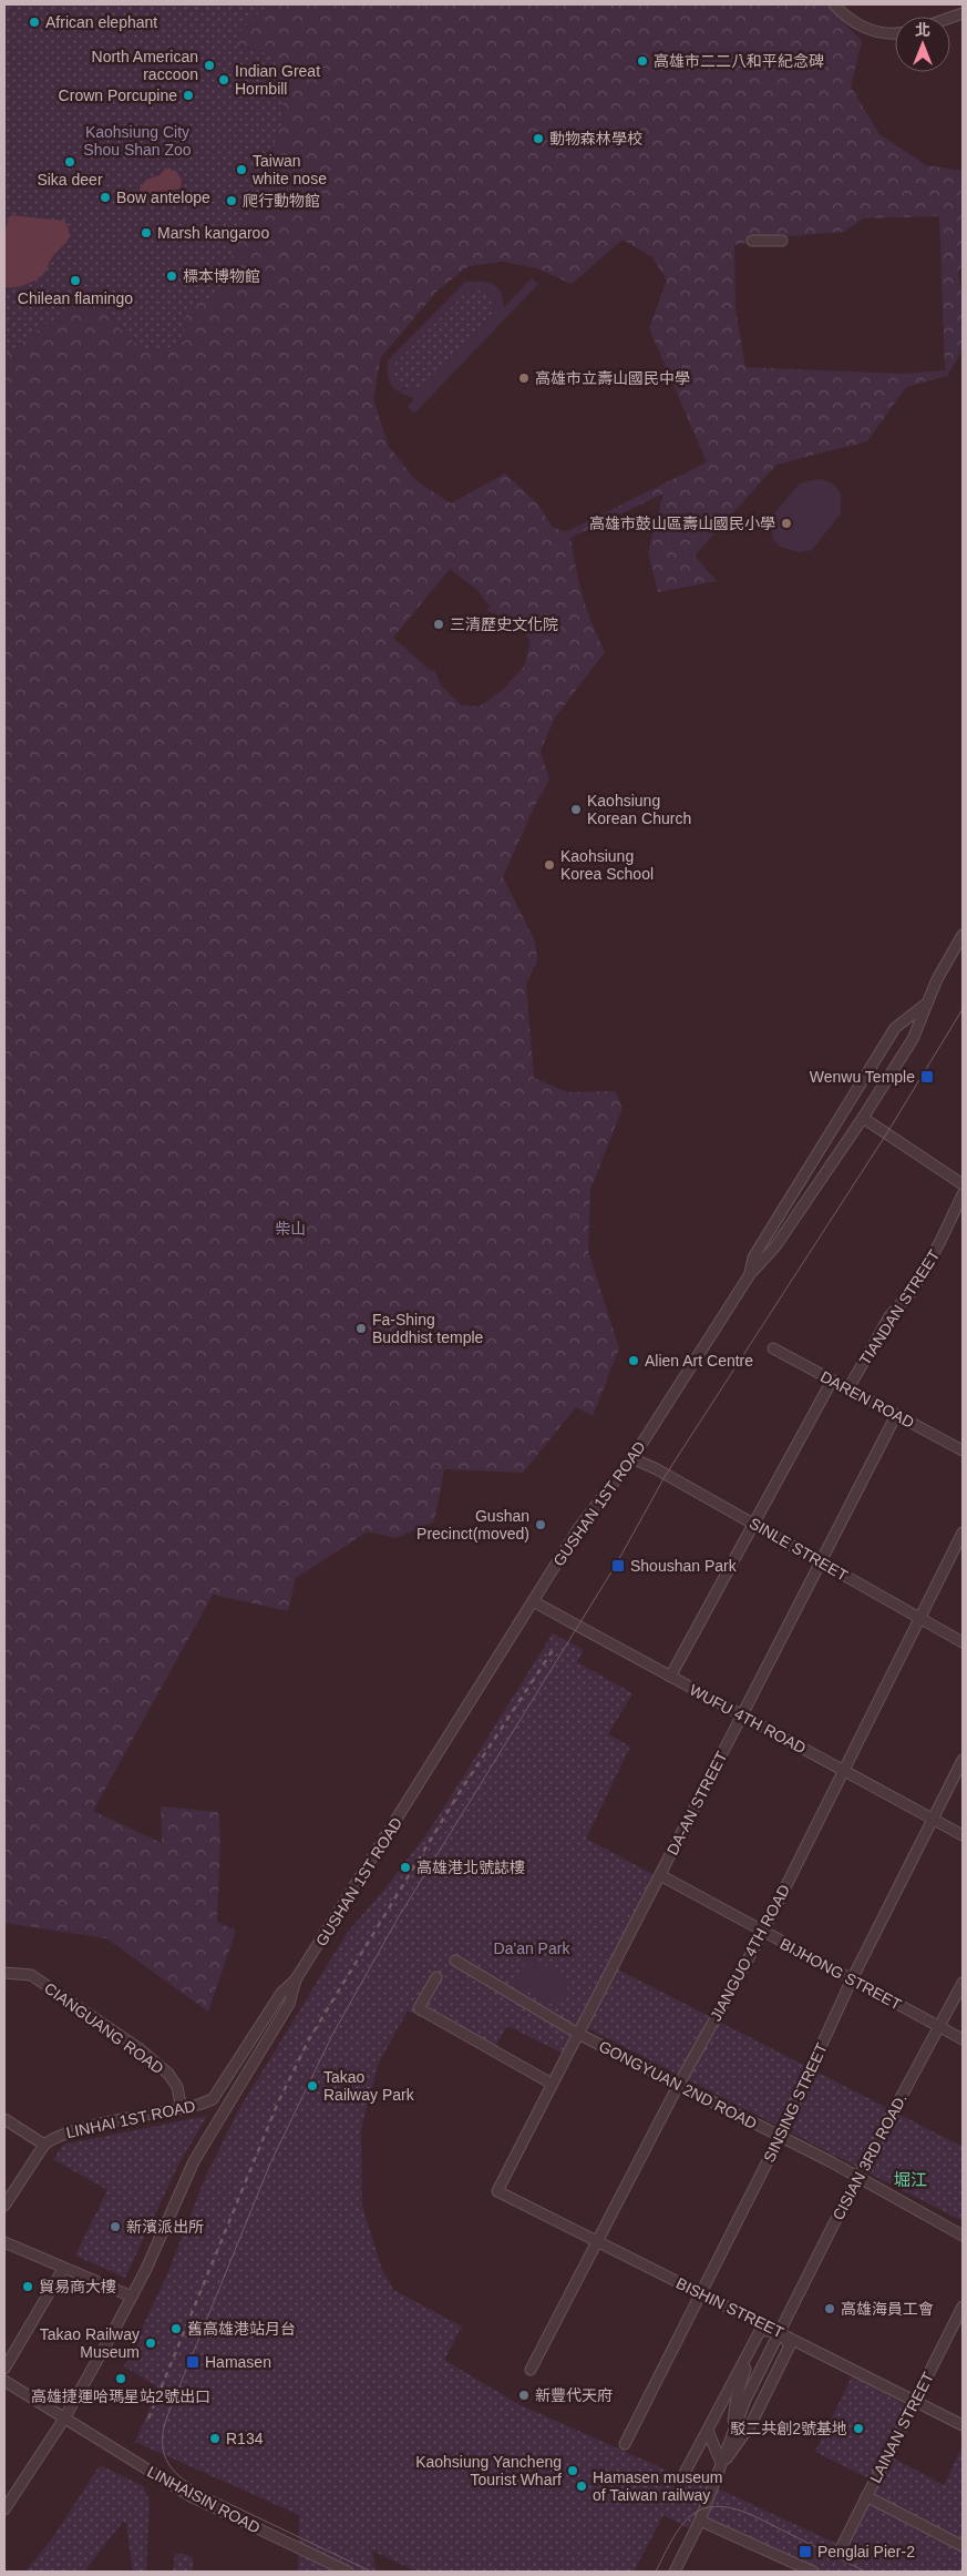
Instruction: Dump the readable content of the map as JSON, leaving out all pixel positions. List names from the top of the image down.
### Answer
{
  "streets": {
    "street": [
      "TIANDAN STREET",
      "DAREN ROAD",
      "GUSHAN 1ST ROAD",
      "SINLE STREET",
      "WUFU 4TH ROAD",
      "DA-AN STREET",
      "JIANGUO 4TH ROAD",
      "BIJHONG STREET",
      "CIANGUANG ROAD",
      "GONGYUAN 2ND ROAD",
      "SINSING STREET",
      "LINHAI 1ST ROAD",
      "CISIAN 3RD ROAD.",
      "BISHIN STREET",
      "LAINAN STREET",
      "LINHAISIN ROAD"
    ]
  },
  "crossings": [
    ["TIANDAN STREET", "DAREN ROAD"],
    ["DAREN ROAD", "DA-AN STREET"],
    ["GUSHAN 1ST ROAD", "SINLE STREET"],
    ["GUSHAN 1ST ROAD", "WUFU 4TH ROAD"],
    ["GUSHAN 1ST ROAD", "LINHAI 1ST ROAD"],
    ["GUSHAN 1ST ROAD", "LINHAISIN ROAD"],
    ["SINLE STREET", "DA-AN STREET"],
    ["SINLE STREET", "JIANGUO 4TH ROAD"],
    ["WUFU 4TH ROAD", "DA-AN STREET"],
    ["WUFU 4TH ROAD", "JIANGUO 4TH ROAD"],
    ["WUFU 4TH ROAD", "SINSING STREET"],
    ["DA-AN STREET", "BIJHONG STREET"],
    ["DA-AN STREET", "GONGYUAN 2ND ROAD"],
    ["DA-AN STREET", "BISHIN STREET"],
    ["JIANGUO 4TH ROAD", "BIJHONG STREET"],
    ["JIANGUO 4TH ROAD", "GONGYUAN 2ND ROAD"],
    ["JIANGUO 4TH ROAD", "BISHIN STREET"],
    ["BIJHONG STREET", "SINSING STREET"],
    ["BIJHONG STREET", "CISIAN 3RD ROAD."],
    ["CIANGUANG ROAD", "LINHAI 1ST ROAD"],
    ["GONGYUAN 2ND ROAD", "SINSING STREET"],
    ["GONGYUAN 2ND ROAD", "CISIAN 3RD ROAD."],
    ["SINSING STREET", "BISHIN STREET"],
    ["CISIAN 3RD ROAD.", "BISHIN STREET"],
    ["BISHIN STREET", "LAINAN STREET"]
  ],
  "districts": ["堀江"],
  "parks": ["Kaohsiung City Shou Shan Zoo", "柴山", "Da'an Park"],
  "places": {
    "other": [
      "African elephant",
      "高雄市二二八和平紀念碑",
      "North American raccoon",
      "Indian Great Hornbill",
      "Crown Porcupine",
      "動物森林學校",
      "Sika deer",
      "Taiwan white nose",
      "Bow antelope",
      "爬行動物館",
      "Marsh kangaroo",
      "標本博物館",
      "Chilean flamingo",
      "高雄市立壽山國民中學",
      "高雄市鼓山區壽山國民小學",
      "三清歷史文化院",
      "Kaohsiung Korean Church",
      "Kaohsiung Korea School",
      "Fa-Shing Buddhist temple",
      "Alien Art Centre",
      "Gushan Precinct(moved)",
      "高雄港北號誌樓",
      "Takao Railway Park",
      "新濱派出所",
      "貿易商大樓",
      "高雄海員工會",
      "舊高雄港站月台",
      "Takao Railway Museum",
      "高雄捷運哈瑪星站2號出口",
      "新豐代天府",
      "駁二共創2號基地",
      "R134",
      "Kaohsiung Yancheng Tourist Wharf",
      "Hamasen museum of Taiwan railway"
    ],
    "transit": [
      "Wenwu Temple",
      "Shoushan Park",
      "Hamasen",
      "Penglai Pier-2"
    ]
  },
  "north": "top"
}
